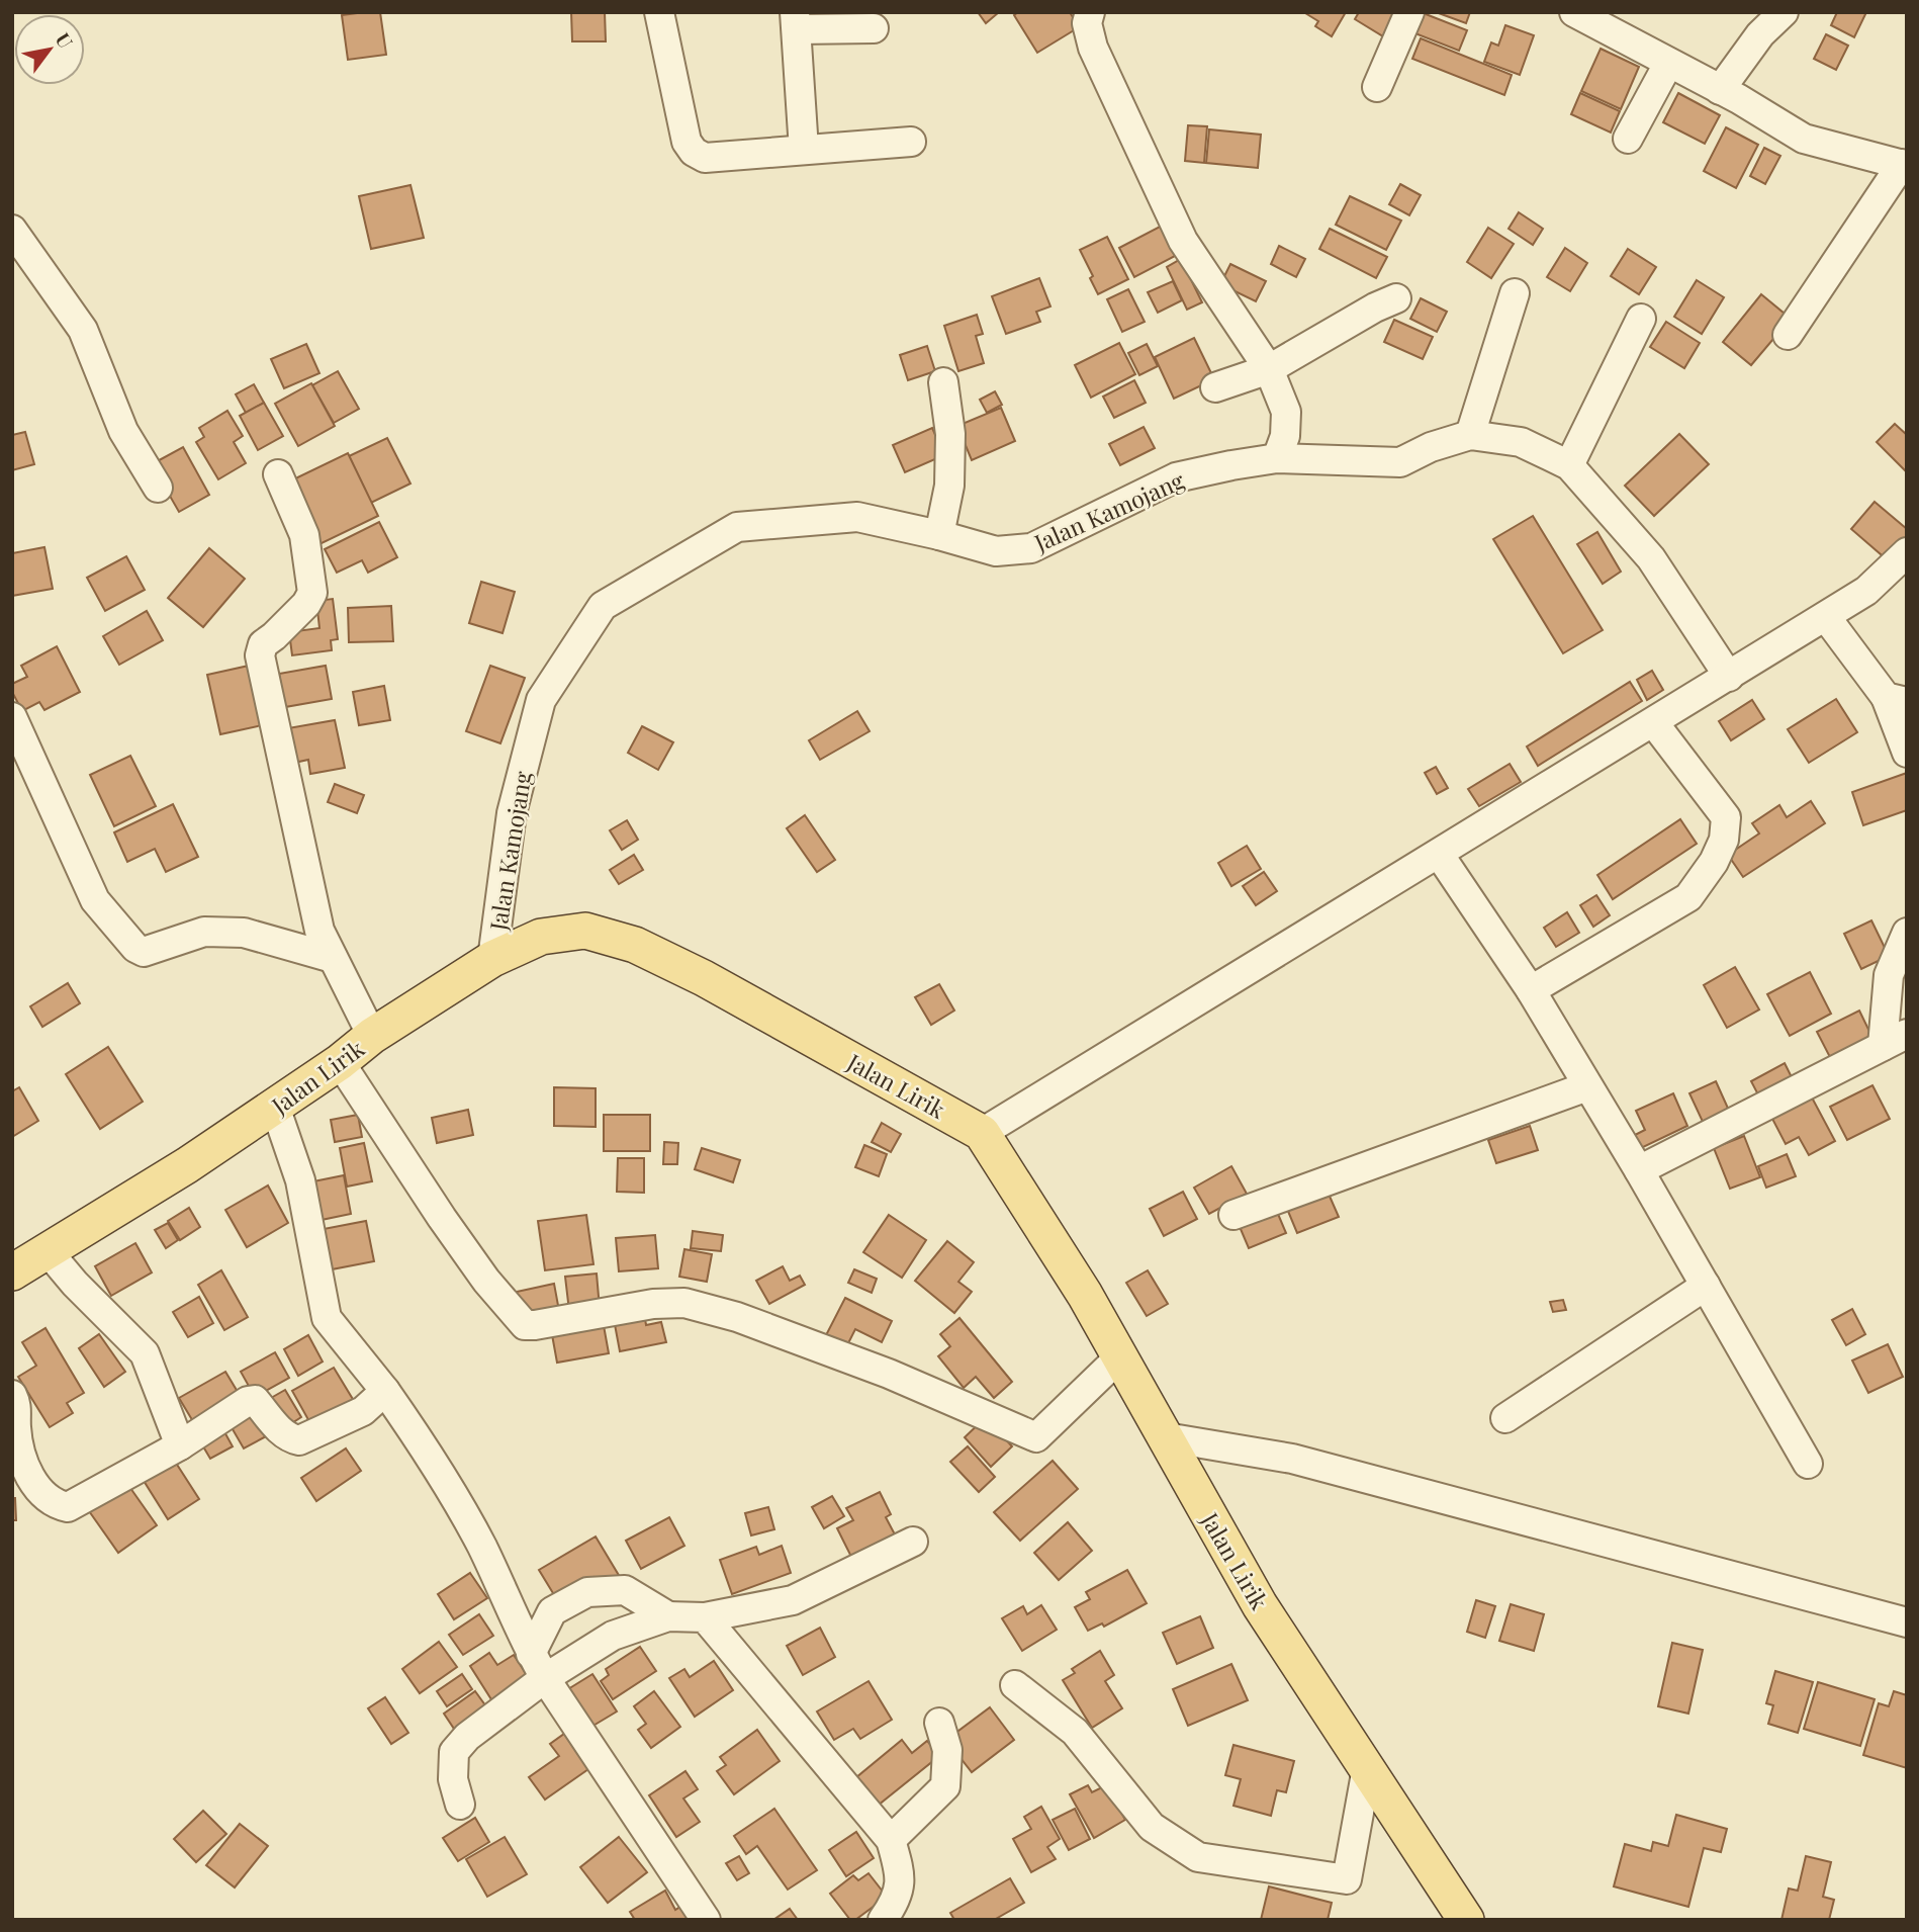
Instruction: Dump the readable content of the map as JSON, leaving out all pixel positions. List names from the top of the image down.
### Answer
{
  "streets": {
    "main road": ["Jalan Lirik"],
    "street": ["Jalan Kamojang"]
  },
  "crossings": [
    ["Jalan Kamojang", "Jalan Lirik"]
  ],
  "north": "top right"
}
